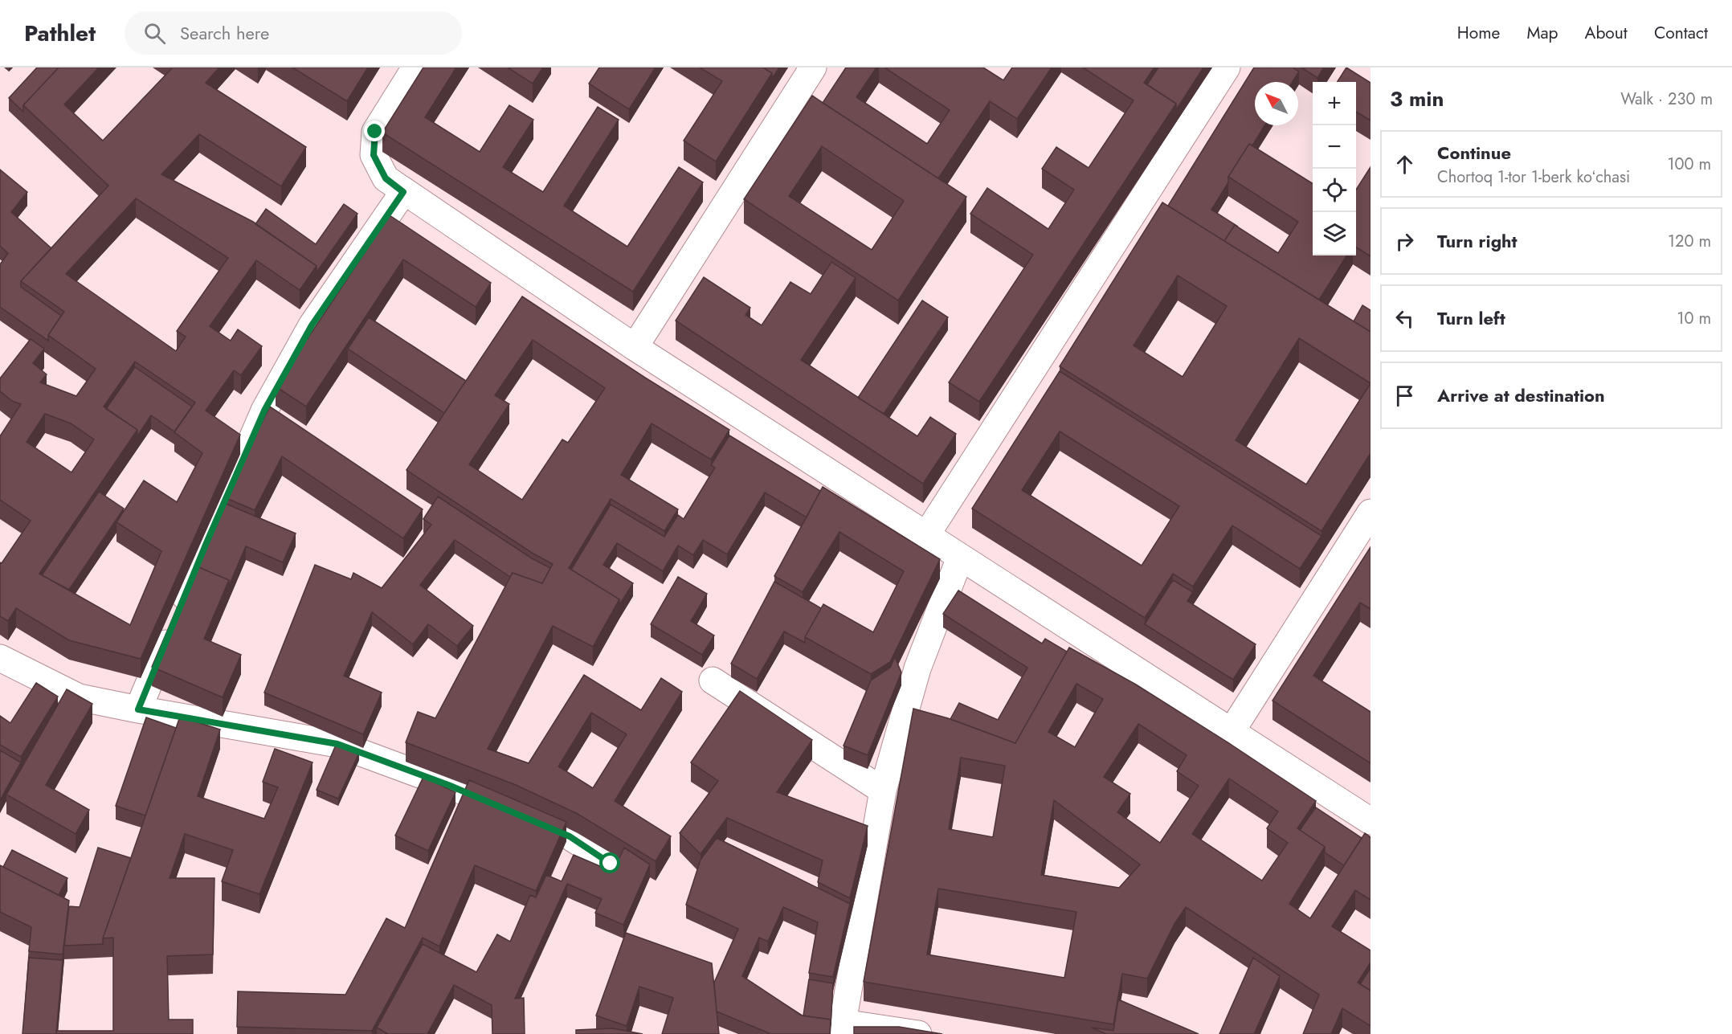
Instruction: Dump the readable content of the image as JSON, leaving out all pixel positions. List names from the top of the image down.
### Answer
{
  "north": "top left",
  "page": {
    "header": "Pathlet",
    "search": "Search here",
    "nav": [
      "Home",
      "Map",
      "About",
      "Contact"
    ],
    "heading": ["3 min", "Walk · 230 m"],
    "map_buttons": ["+", "−"],
    "list": [
      ["Continue", "Chortoq 1-tor 1-berk koʻchasi", "100 m"],
      ["Turn right", "120 m"],
      ["Turn left", "10 m"],
      "Arrive at destination"
    ]
  }
}
